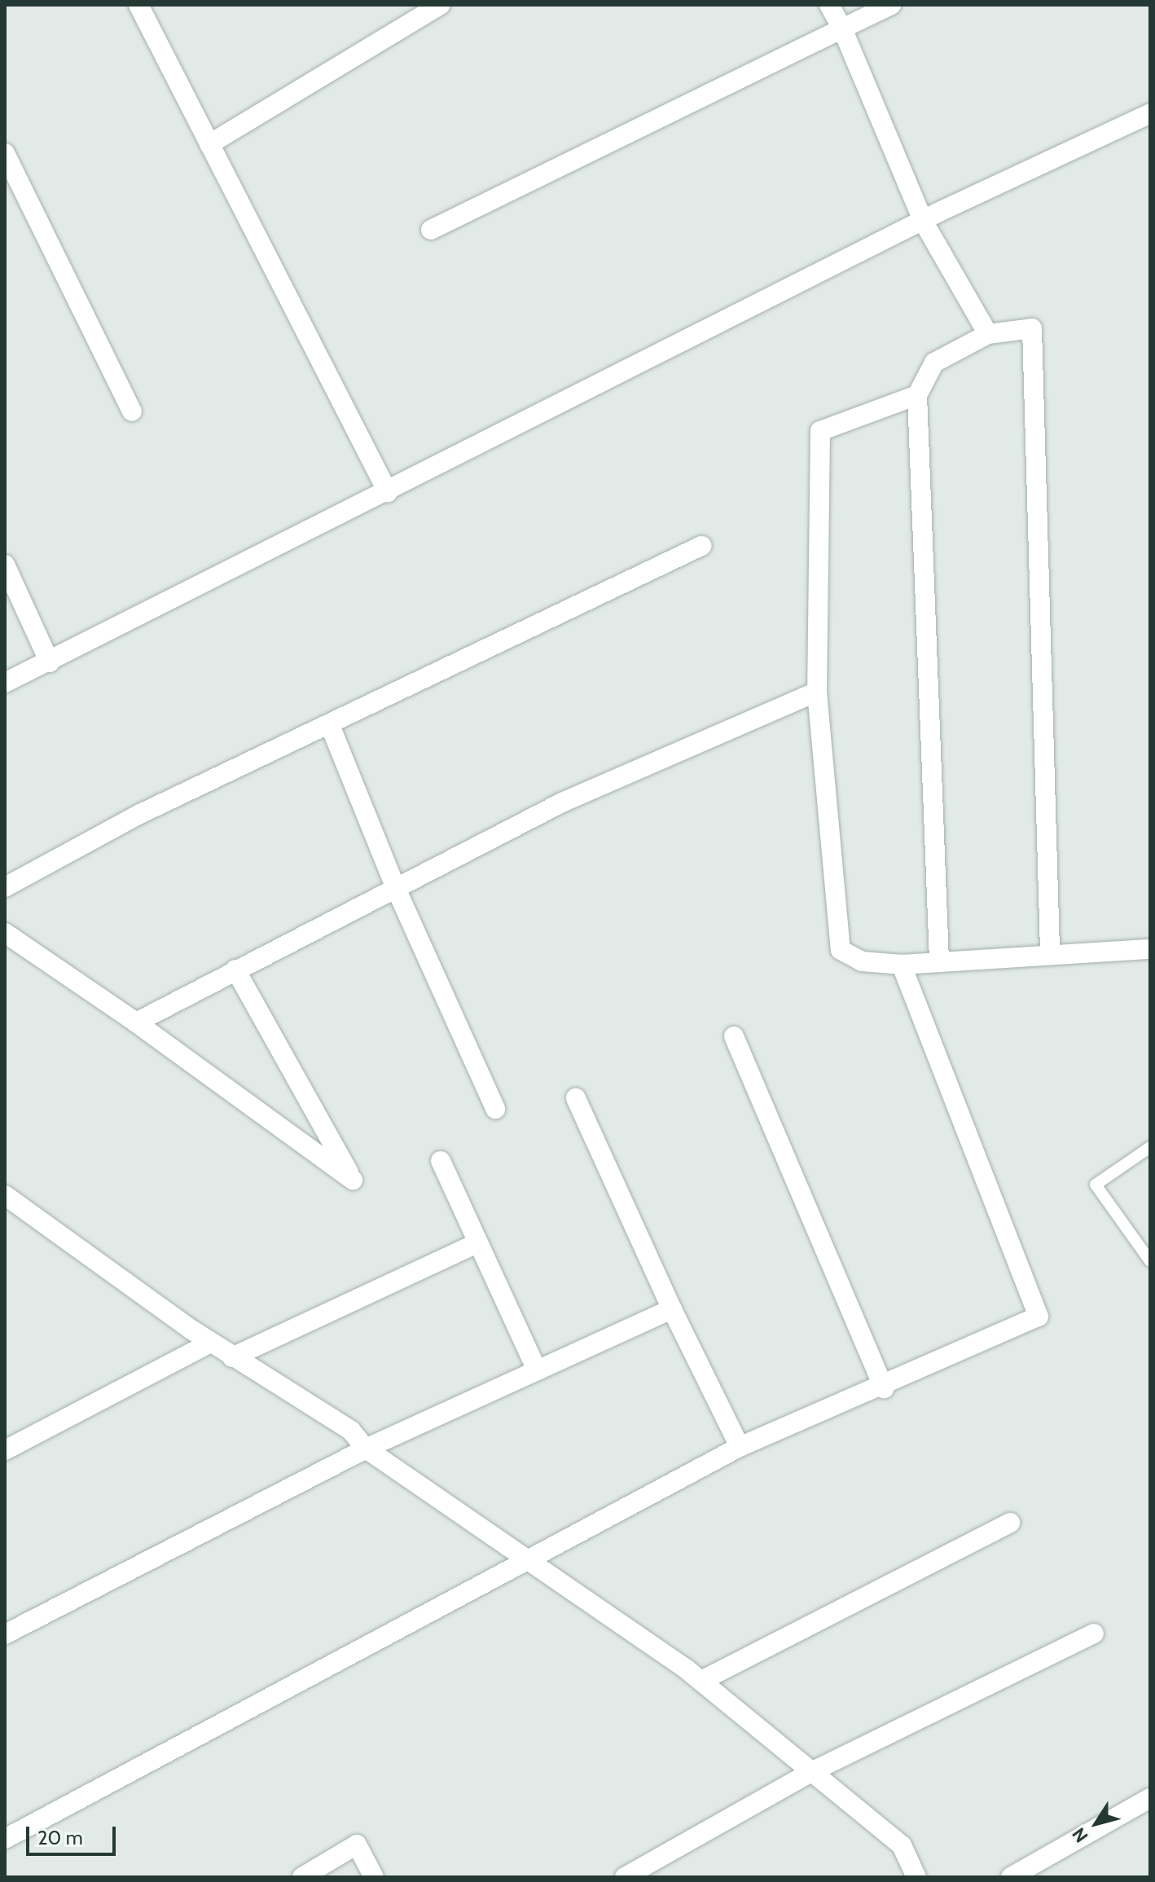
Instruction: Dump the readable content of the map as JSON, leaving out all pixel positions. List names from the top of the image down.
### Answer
{
  "scale_bar": "20 m",
  "north": "bottom left"
}
